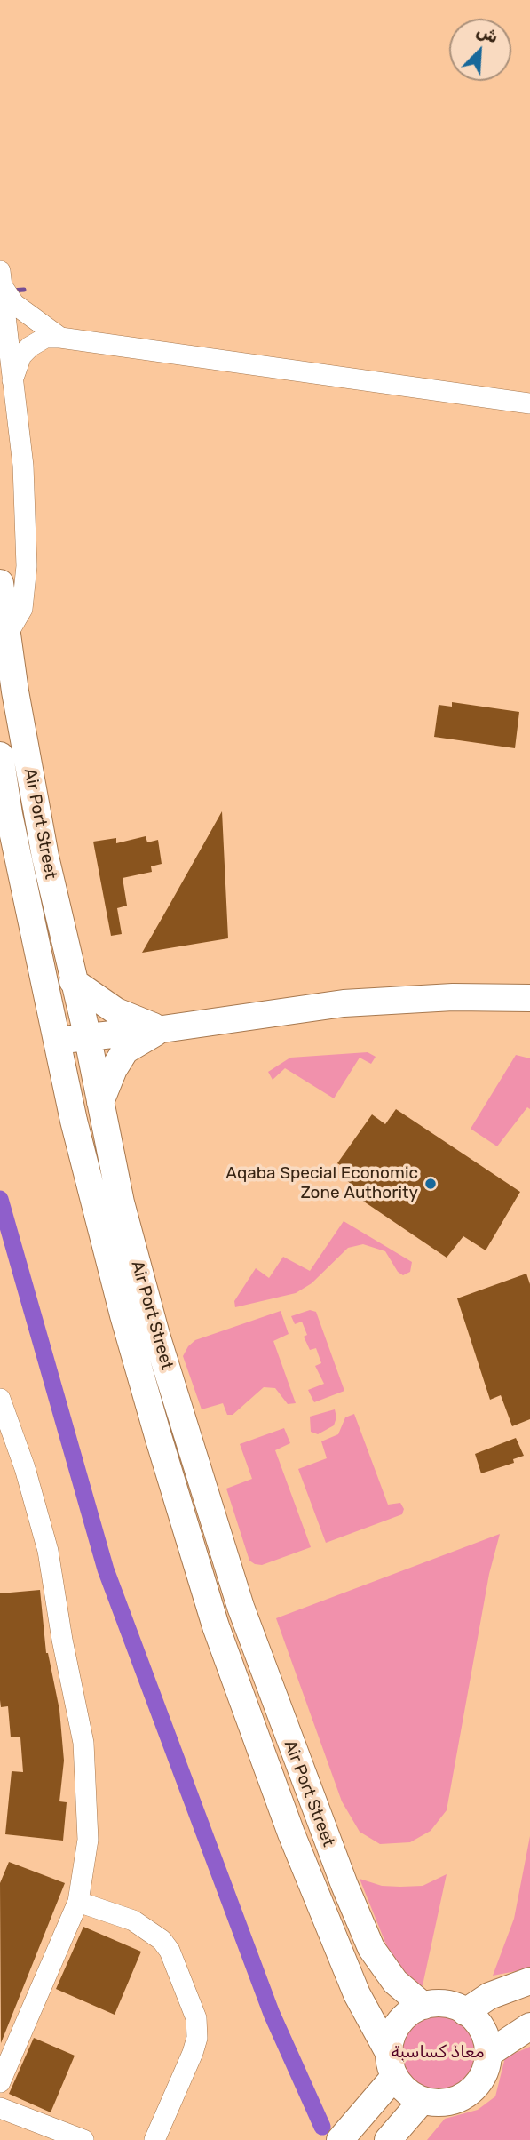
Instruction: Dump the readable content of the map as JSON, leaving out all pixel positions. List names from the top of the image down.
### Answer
{
  "streets": {
    "main road": ["Air Port Street"]
  },
  "parks": ["معاذ كساسبة"],
  "places": ["Aqaba Special Economic Zone Authority"],
  "north": "top right"
}
